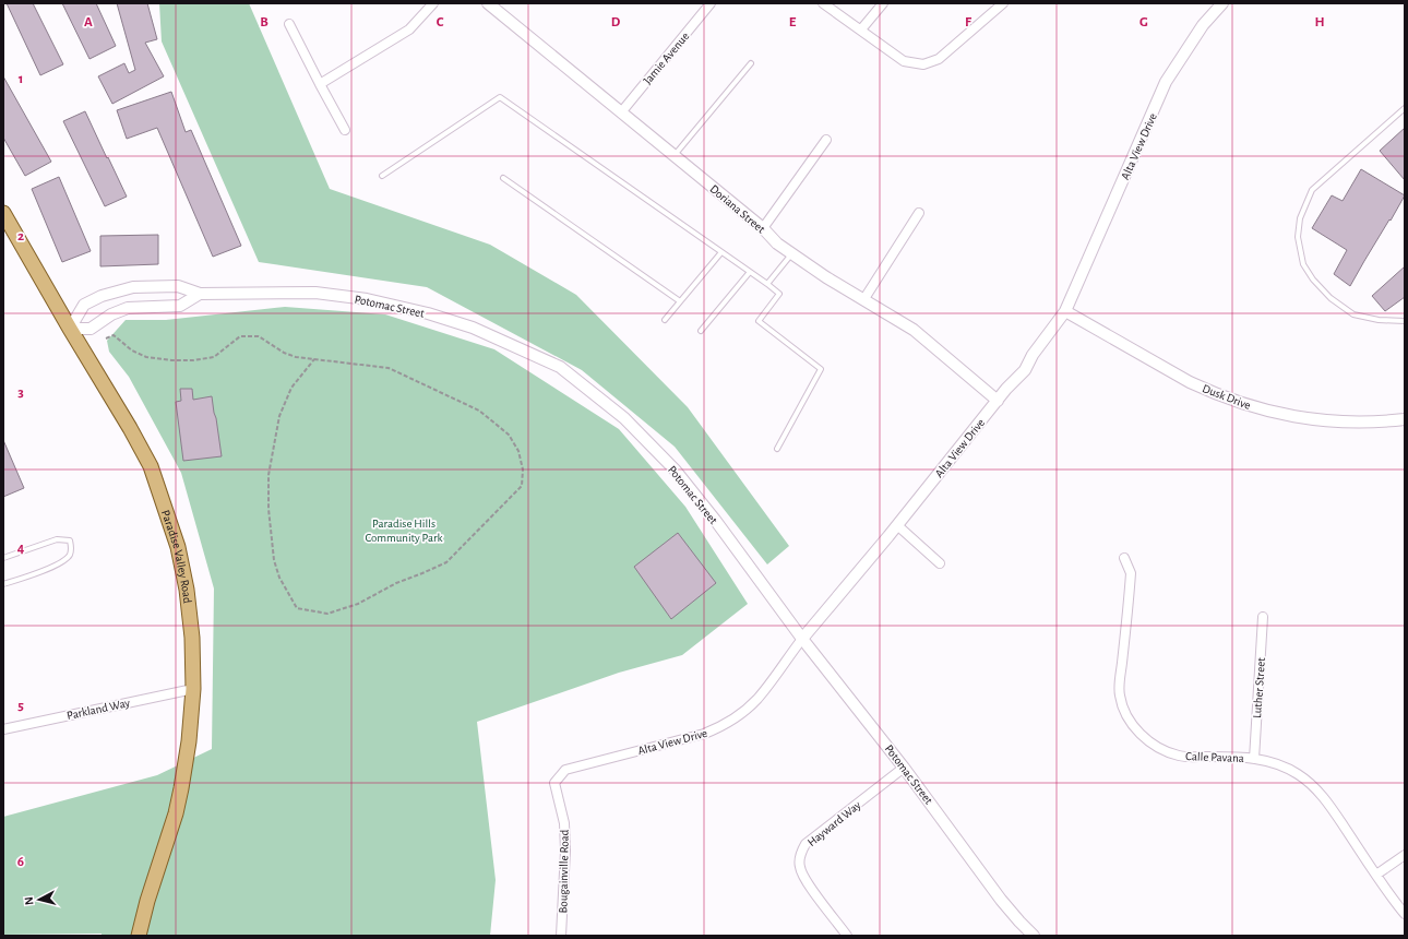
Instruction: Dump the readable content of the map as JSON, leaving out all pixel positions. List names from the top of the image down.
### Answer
{
  "streets": {
    "main road": ["Paradise Valley Road"],
    "street": [
      "Jamie Avenue",
      "Alta View Drive",
      "Doriana Street",
      "Potomac Street",
      "Dusk Drive",
      "Luther Street",
      "Parkland Way",
      "Calle Pavana",
      "Hayward Way",
      "Bougainville Road"
    ]
  },
  "crossings": [
    ["Jamie Avenue", "Doriana Street"],
    ["Alta View Drive", "Doriana Street"],
    ["Alta View Drive", "Potomac Street"],
    ["Alta View Drive", "Dusk Drive"],
    ["Alta View Drive", "Bougainville Road"],
    ["Potomac Street", "Paradise Valley Road"],
    ["Potomac Street", "Hayward Way"],
    ["Paradise Valley Road", "Parkland Way"],
    ["Luther Street", "Calle Pavana"]
  ],
  "parks": ["Paradise Hills Community Park"],
  "north": "left",
  "grid": {
    "columns": [
      "A",
      "B",
      "C",
      "D",
      "E",
      "F",
      "G",
      "H"
    ],
    "rows": [
      "1",
      "2",
      "3",
      "4",
      "5",
      "6"
    ]
  }
}
